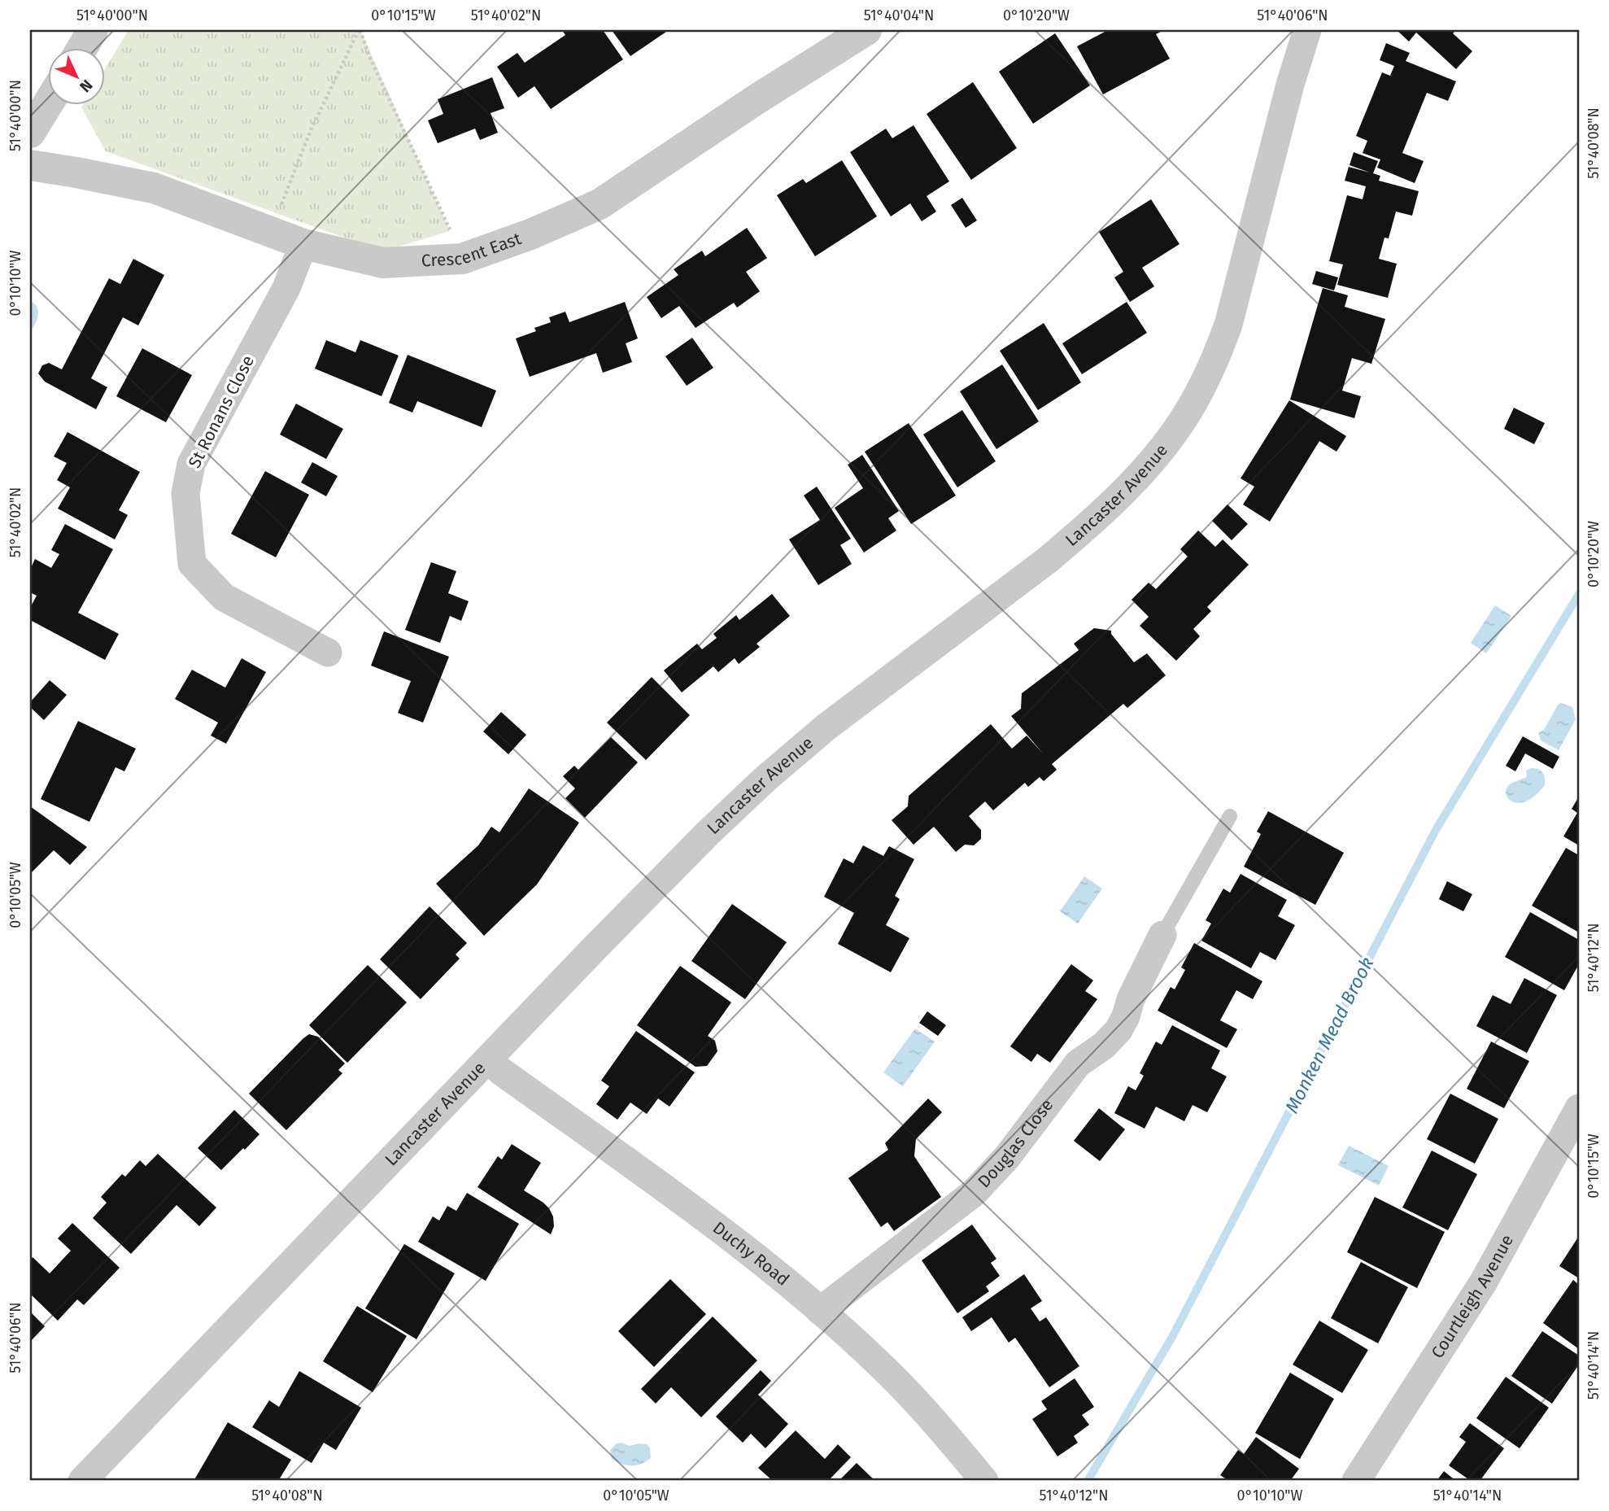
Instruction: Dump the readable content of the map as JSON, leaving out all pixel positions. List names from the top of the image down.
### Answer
{
  "streets": {
    "street": [
      "Crescent East",
      "St Ronans Close",
      "Lancaster Avenue",
      "Douglas Close",
      "Duchy Road",
      "Courtleigh Avenue"
    ]
  },
  "crossings": [
    ["Crescent East", "St Ronans Close"],
    ["Lancaster Avenue", "Duchy Road"],
    ["Douglas Close", "Duchy Road"]
  ],
  "water": ["Monken Mead Brook"],
  "north": "bottom right",
  "coordinates": [
    "51°40'00\"N",
    "0°10'15\"W",
    "51°40'02\"N",
    "51°40'04\"N",
    "0°10'20\"W",
    "51°40'06\"N",
    "51°40'08\"N",
    "0°10'10\"W",
    "0°10'05\"W",
    "51°40'12\"N",
    "51°40'14\"N"
  ]
}
